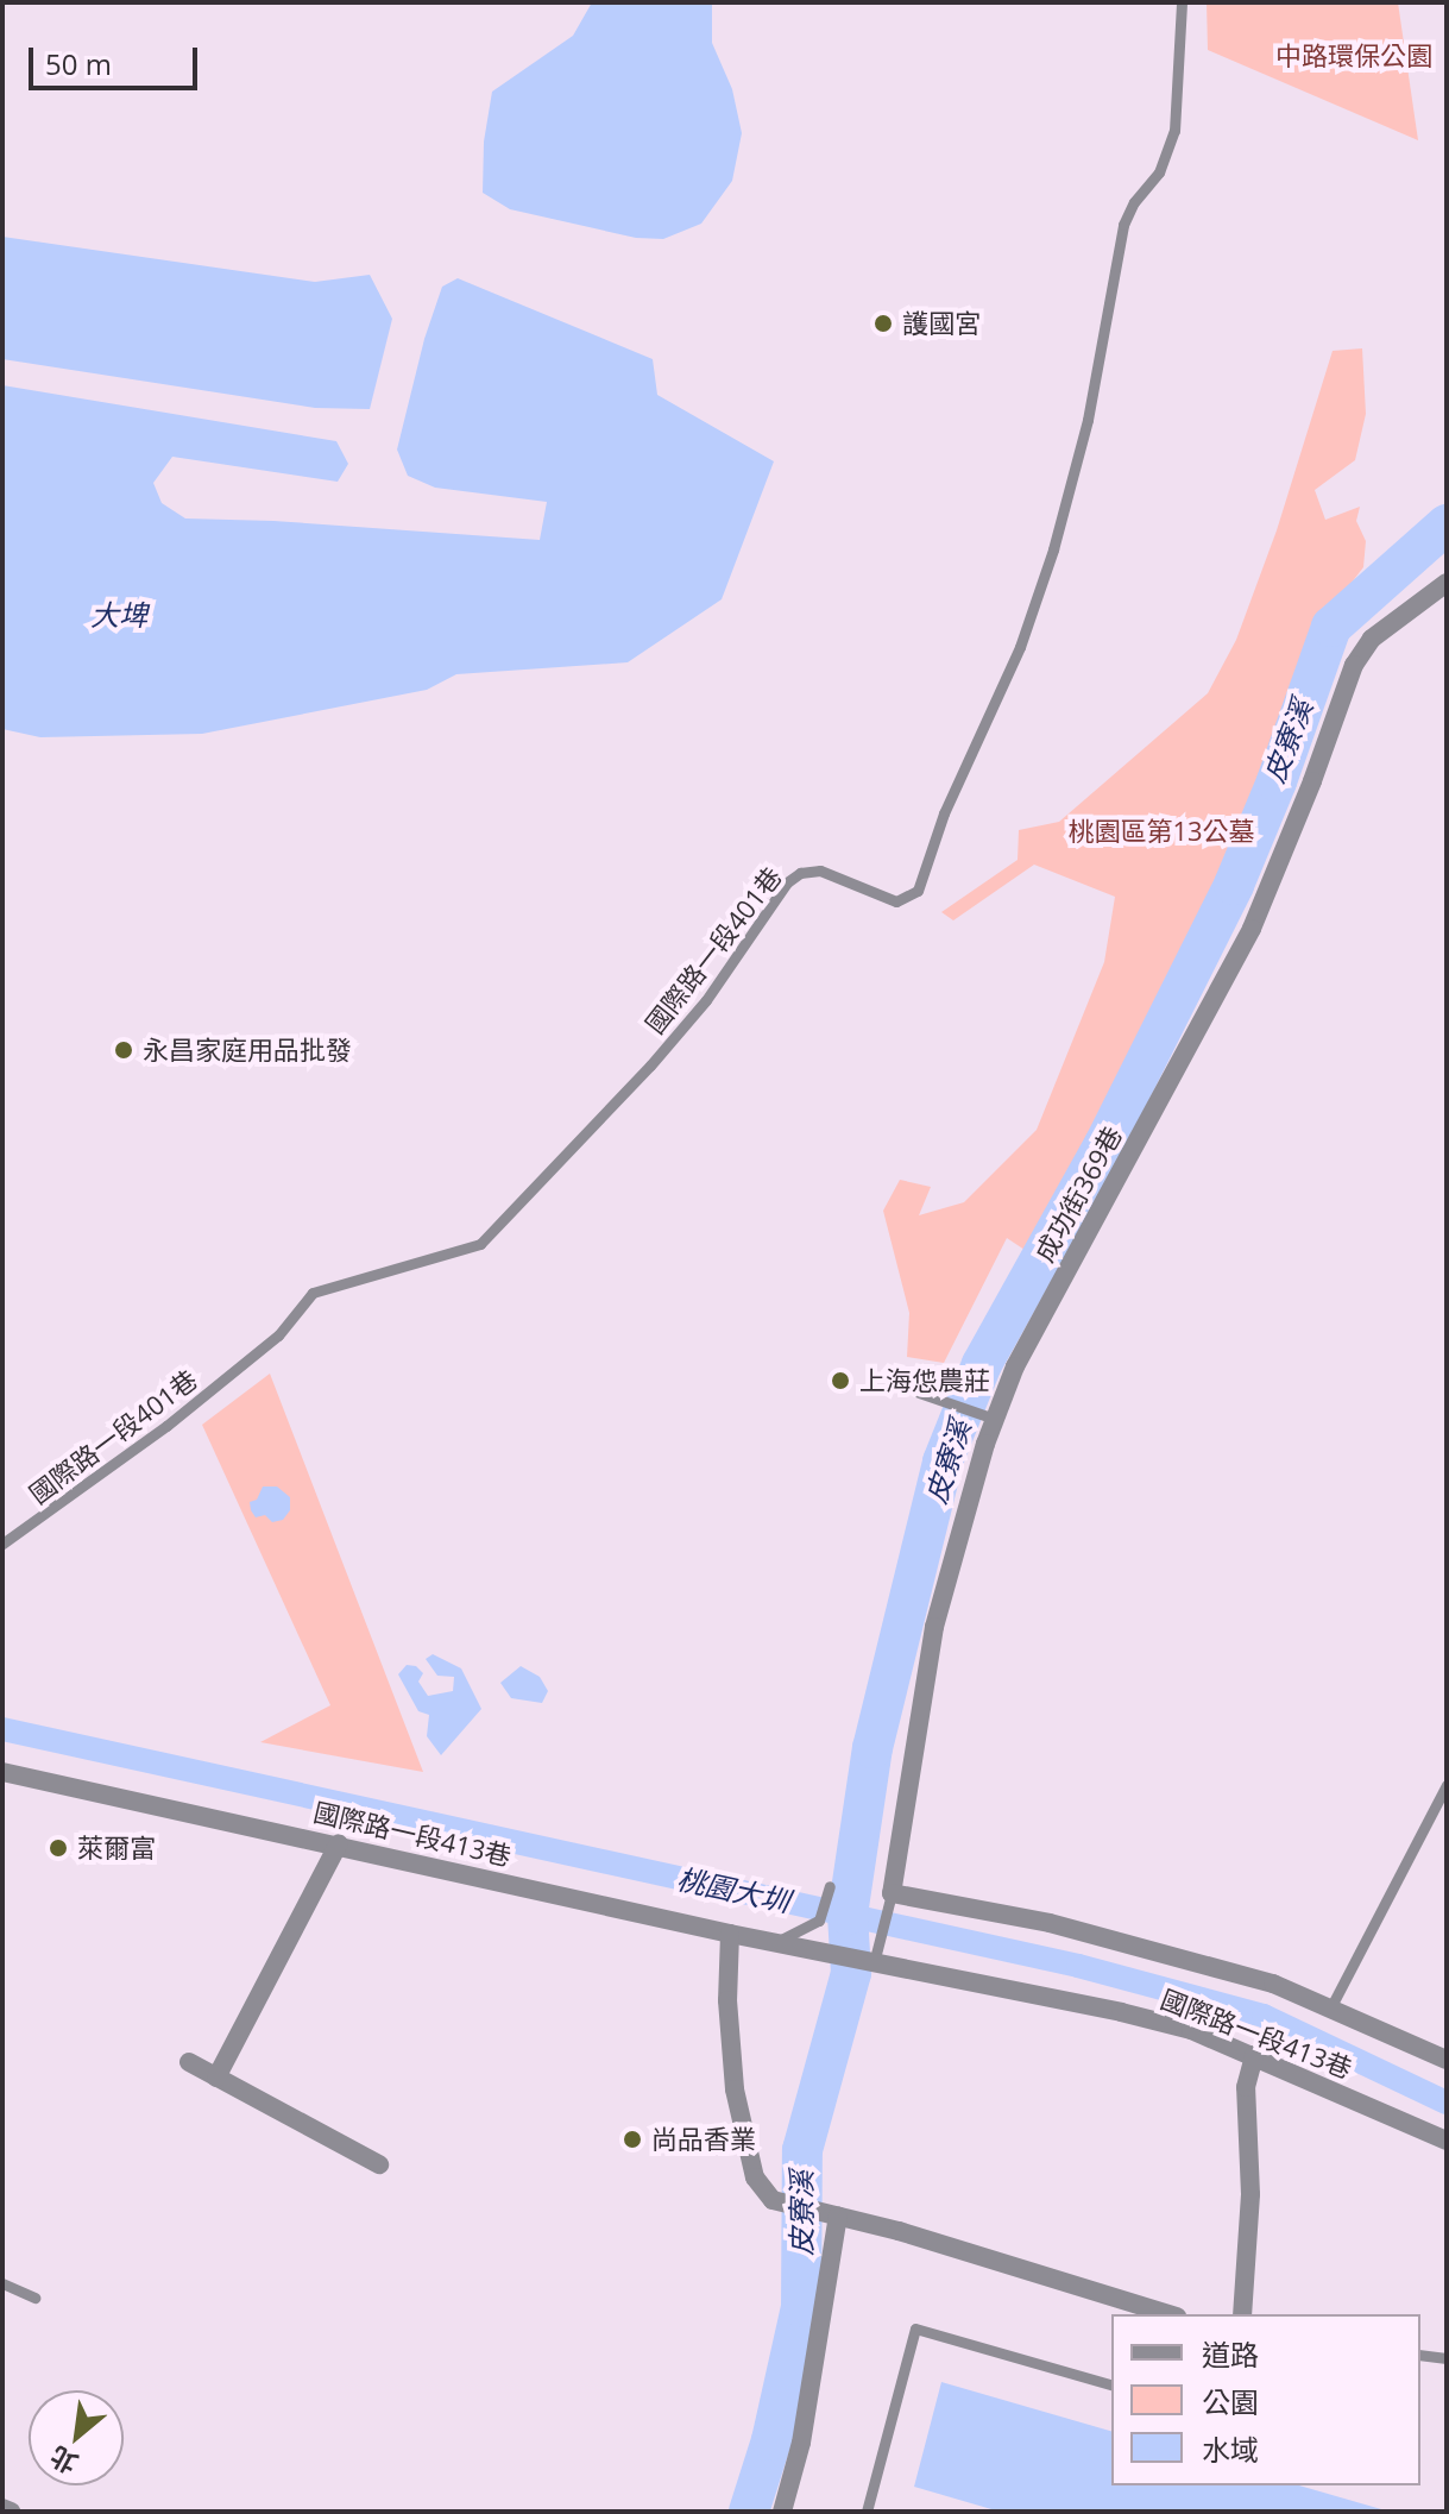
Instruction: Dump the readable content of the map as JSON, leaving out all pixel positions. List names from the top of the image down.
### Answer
{
  "streets": {
    "street": ["成功街369巷", "國際路一段413巷"],
    "lane": ["國際路一段401巷"]
  },
  "water": ["大埤", "皮寮溪", "桃園大圳"],
  "parks": ["中路環保公園", "桃園區第13公墓"],
  "places": [
    "護國宮",
    "永昌家庭用品批發",
    "上海怹農莊",
    "萊爾富",
    "尚品香業"
  ],
  "legend": ["道路", "公園", "水域"],
  "scale_bar": "50 m",
  "north": "bottom left"
}
